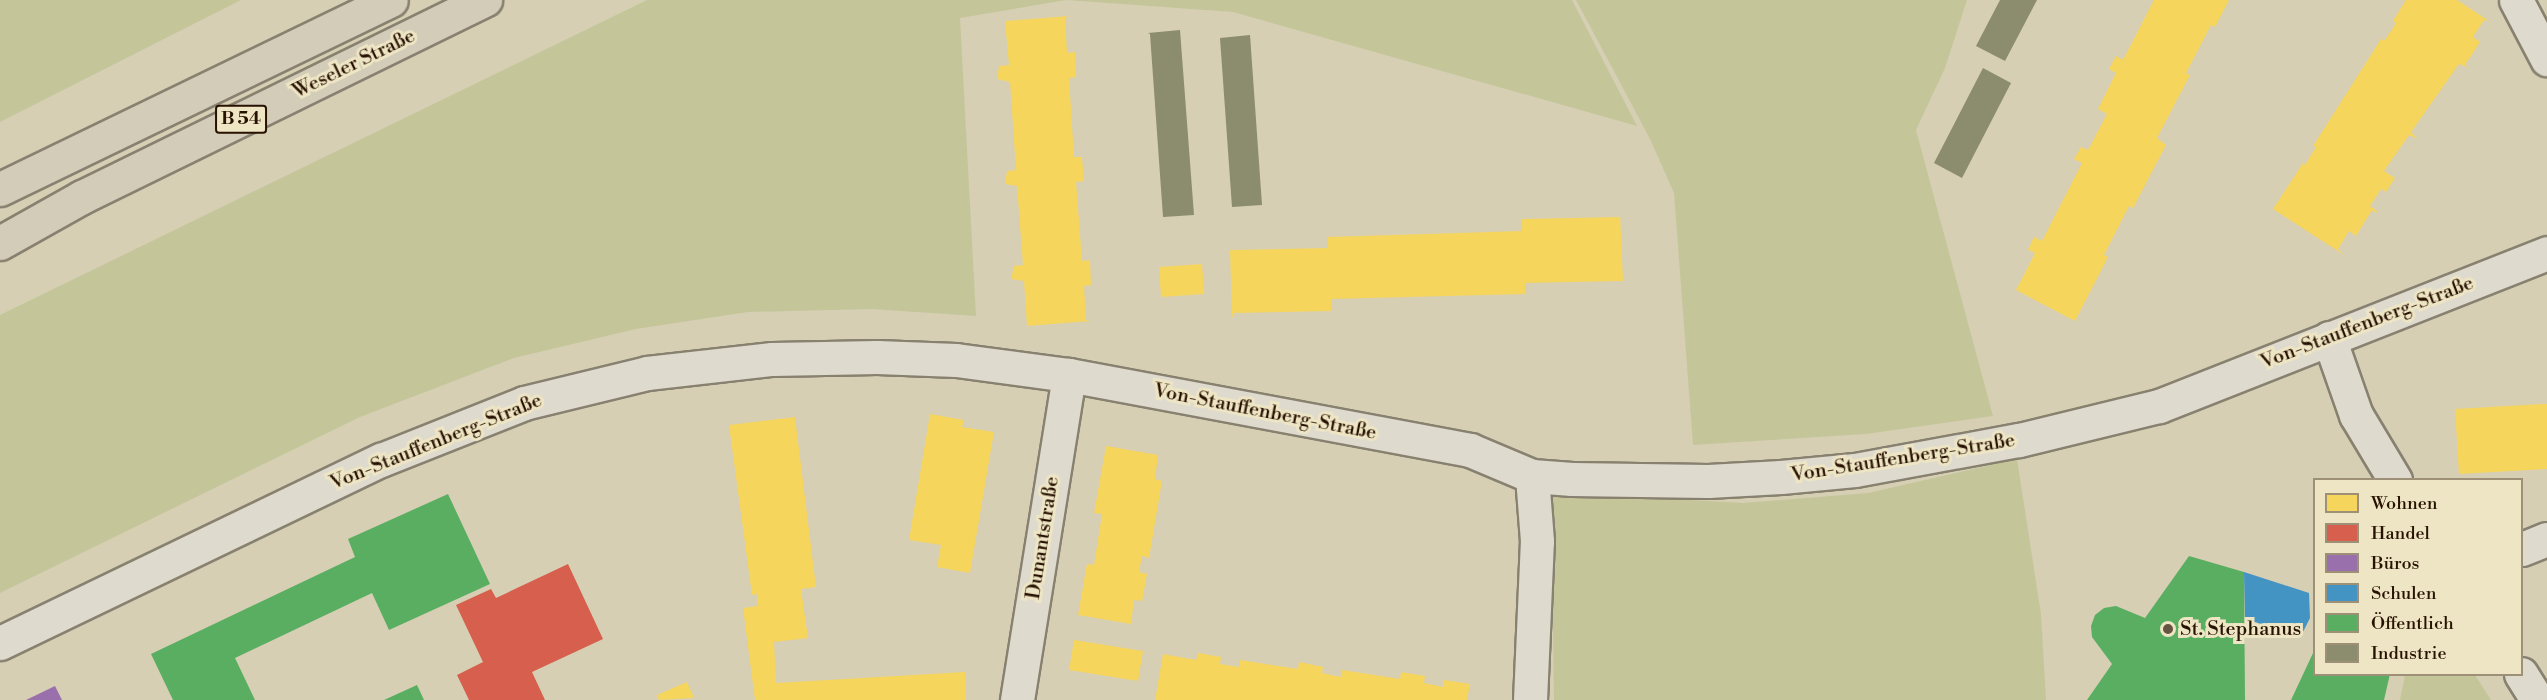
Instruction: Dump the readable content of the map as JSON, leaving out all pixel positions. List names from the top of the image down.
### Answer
{
  "streets": {
    "main road": ["Weseler Straße", "B 54"],
    "street": ["Von-Stauffenberg-Straße", "Dunantstraße"]
  },
  "crossings": [
    ["Von-Stauffenberg-Straße", "Dunantstraße"]
  ],
  "places": ["St. Stephanus"],
  "legend": [
    "Wohnen",
    "Handel",
    "Büros",
    "Schulen",
    "Öffentlich",
    "Industrie"
  ]
}
